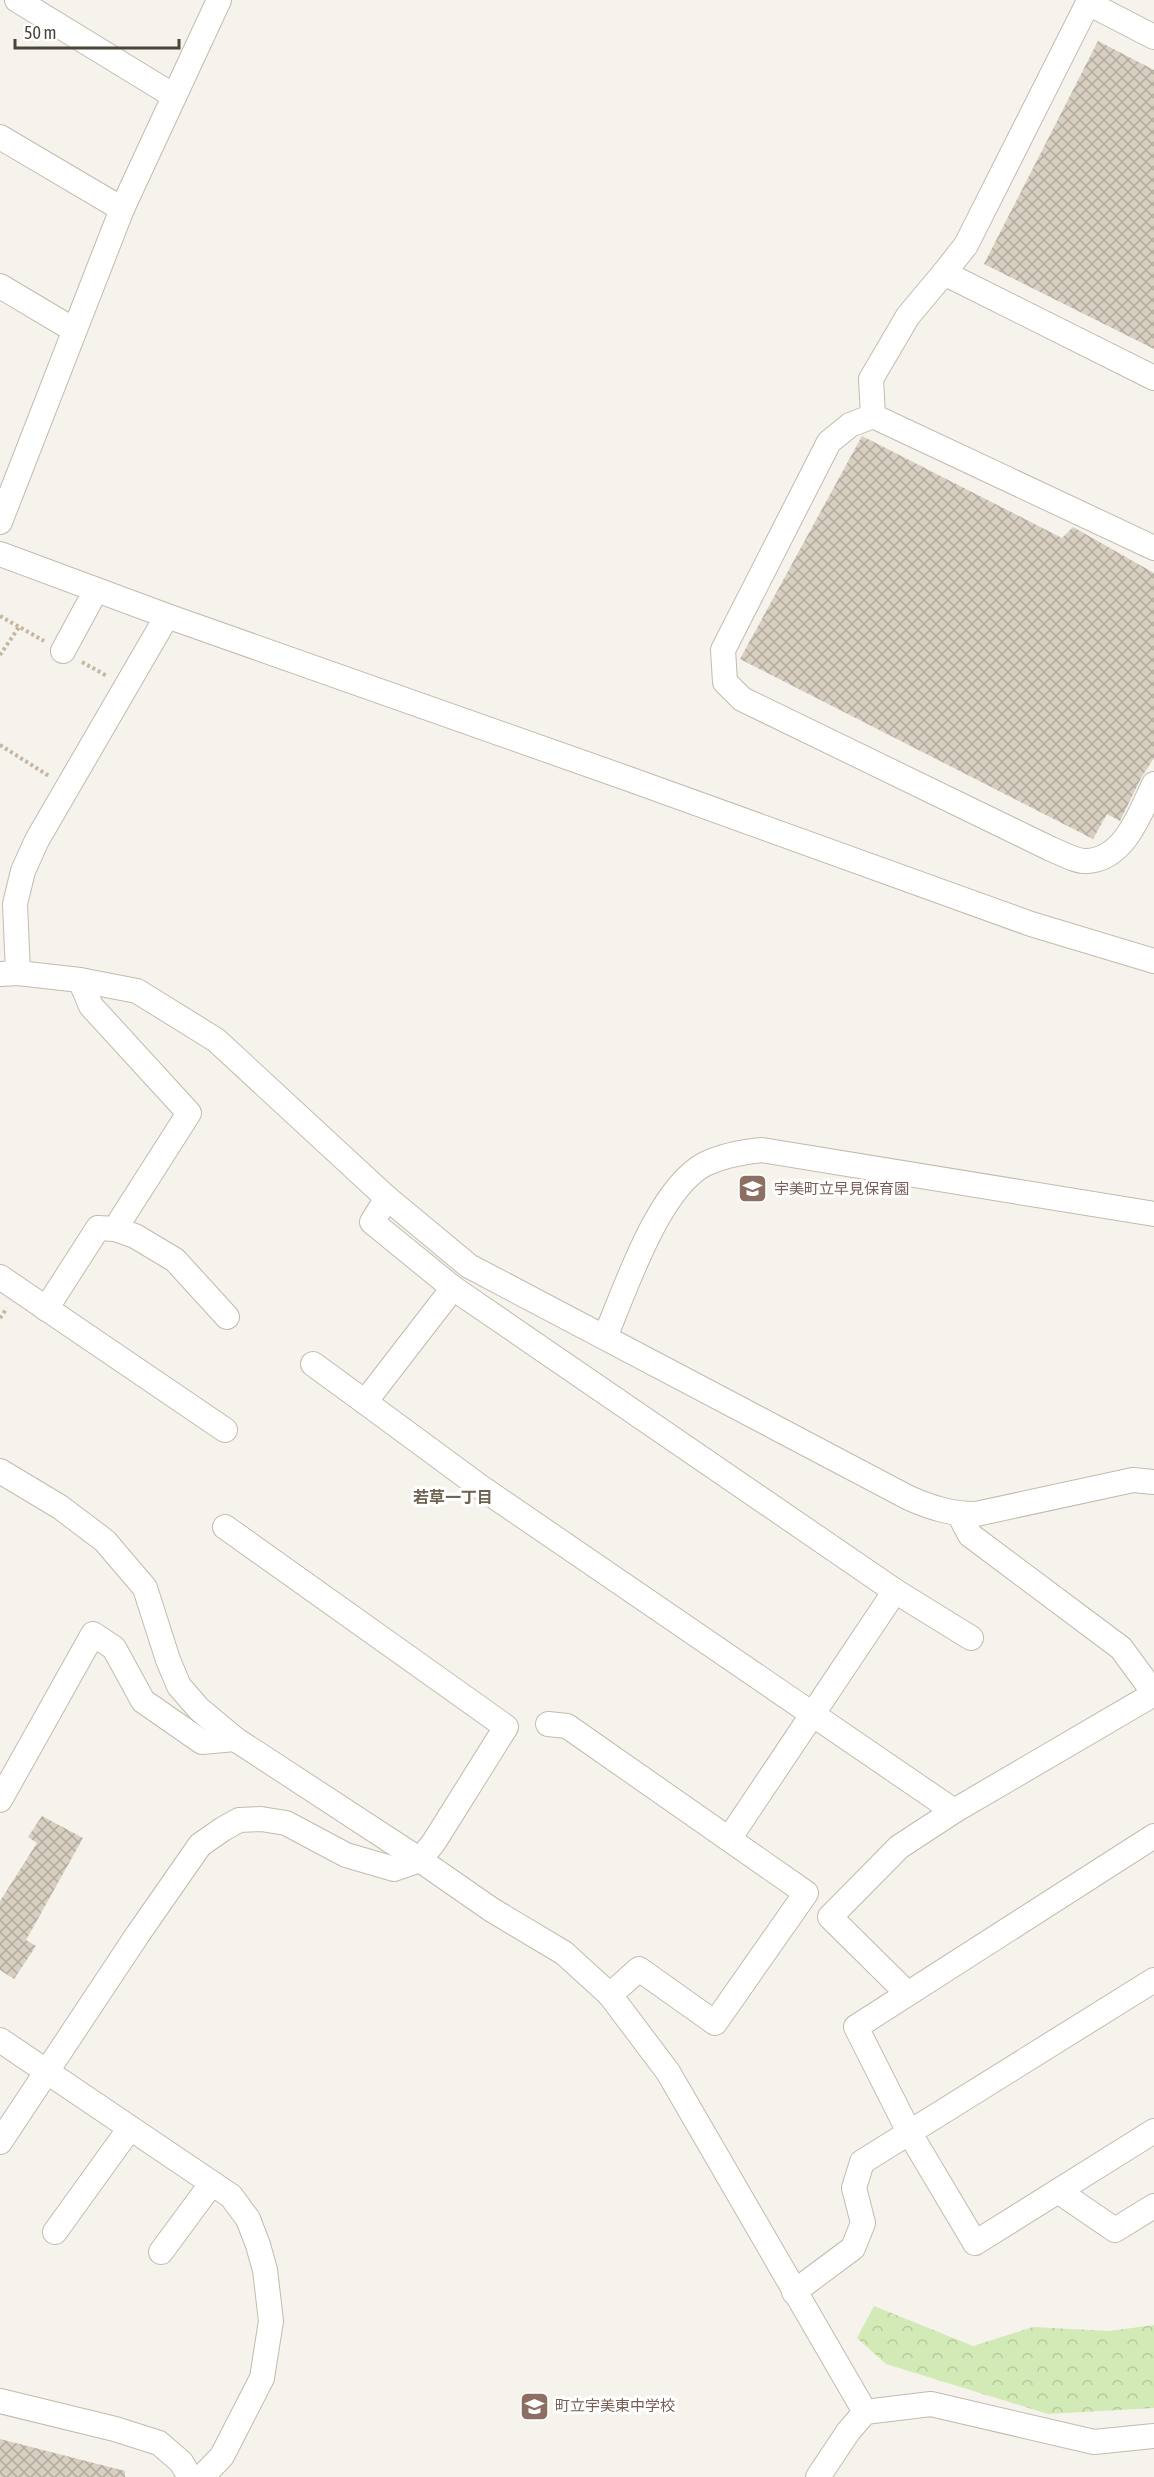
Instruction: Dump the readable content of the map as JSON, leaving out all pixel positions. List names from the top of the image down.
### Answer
{
  "districts": ["若草一丁目"],
  "places": {
    "school or university": ["宇美町立早見保育園", "町立宇美東中学校"]
  },
  "scale_bar": "50 m"
}
